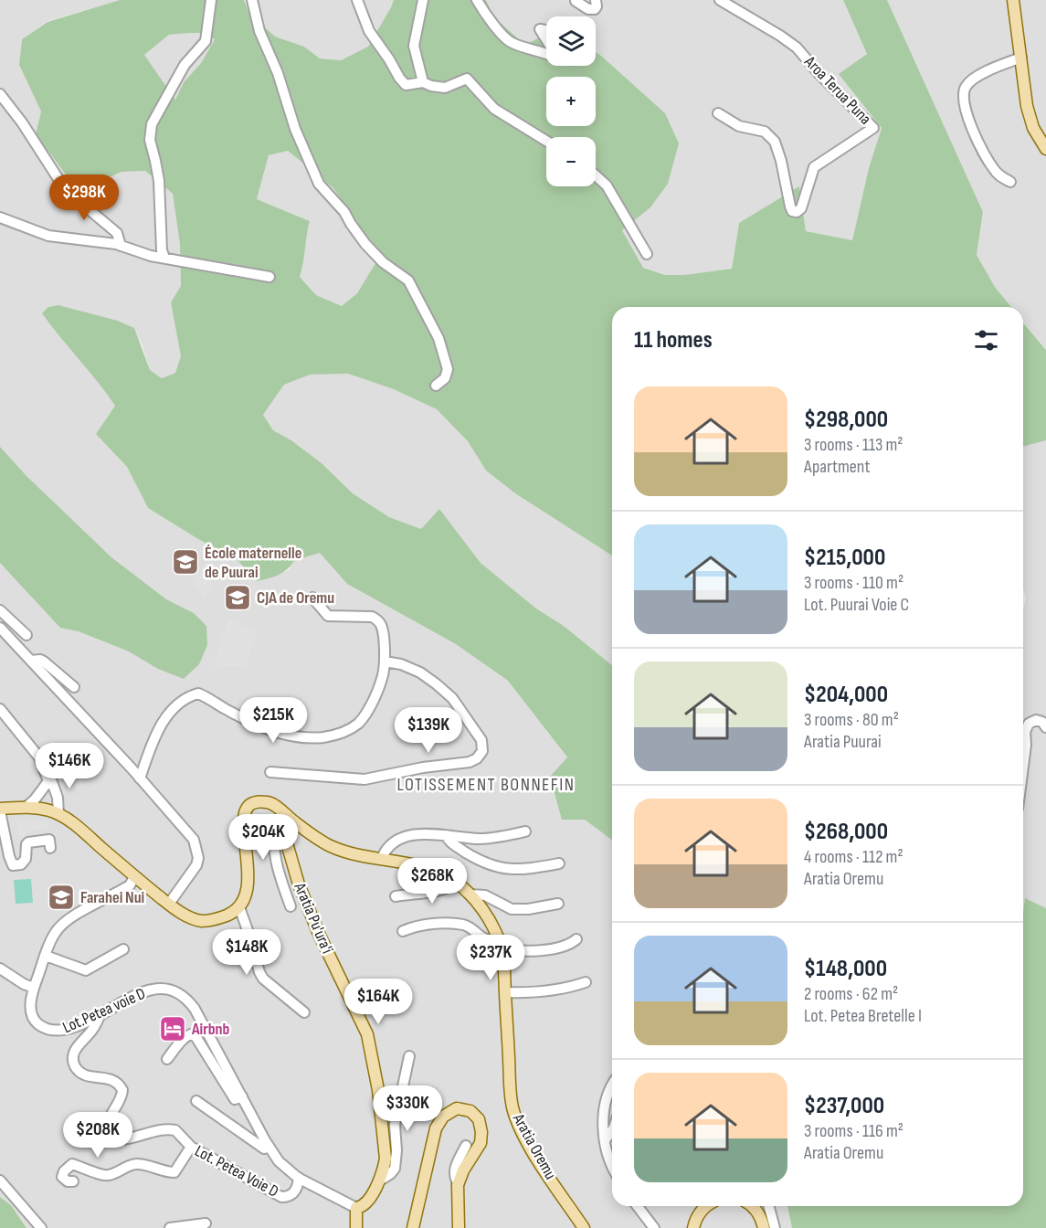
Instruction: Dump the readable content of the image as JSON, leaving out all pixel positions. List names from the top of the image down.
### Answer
{
  "streets": {
    "main road": ["Aratia Pu'ura'i", "Aratia Oremu"],
    "street": ["Aroa Terua Puna", "Lot.Petea voie D", "Lot. Petea Voie D"]
  },
  "crossings": [
    ["Aratia Pu'ura'i", "Lot.Petea voie D"],
    ["Aratia Pu'ura'i", "Aratia Oremu"],
    ["Lot.Petea voie D", "Lot. Petea Voie D"]
  ],
  "districts": ["LOTISSEMENT BONNEFIN"],
  "places": {
    "school or university": ["École maternelle de Puurai", "CJA de Oremu", "Farahei Nui"],
    "hotel": ["Airbnb"]
  },
  "page": {
    "map_buttons": ["+", "−"],
    "price": [
      "$298K",
      "$215K",
      "$139K",
      "$146K",
      "$204K",
      "$268K",
      "$148K",
      "$237K",
      "$164K",
      "$330K",
      "$208K"
    ],
    "heading": "11 homes",
    "list": [
      {
        "name": "$298,000",
        "note": "3 rooms · 113 m² · Apartment"
      },
      {
        "name": "$215,000",
        "note": "3 rooms · 110 m² · Lot. Puurai Voie C"
      },
      {
        "name": "$204,000",
        "note": "3 rooms · 80 m² · Aratia Puurai"
      },
      {
        "name": "$268,000",
        "note": "4 rooms · 112 m² · Aratia Oremu"
      },
      {
        "name": "$148,000",
        "note": "2 rooms · 62 m² · Lot. Petea Bretelle I"
      },
      {
        "name": "$237,000",
        "note": "3 rooms · 116 m² · Aratia Oremu"
      }
    ]
  }
}
